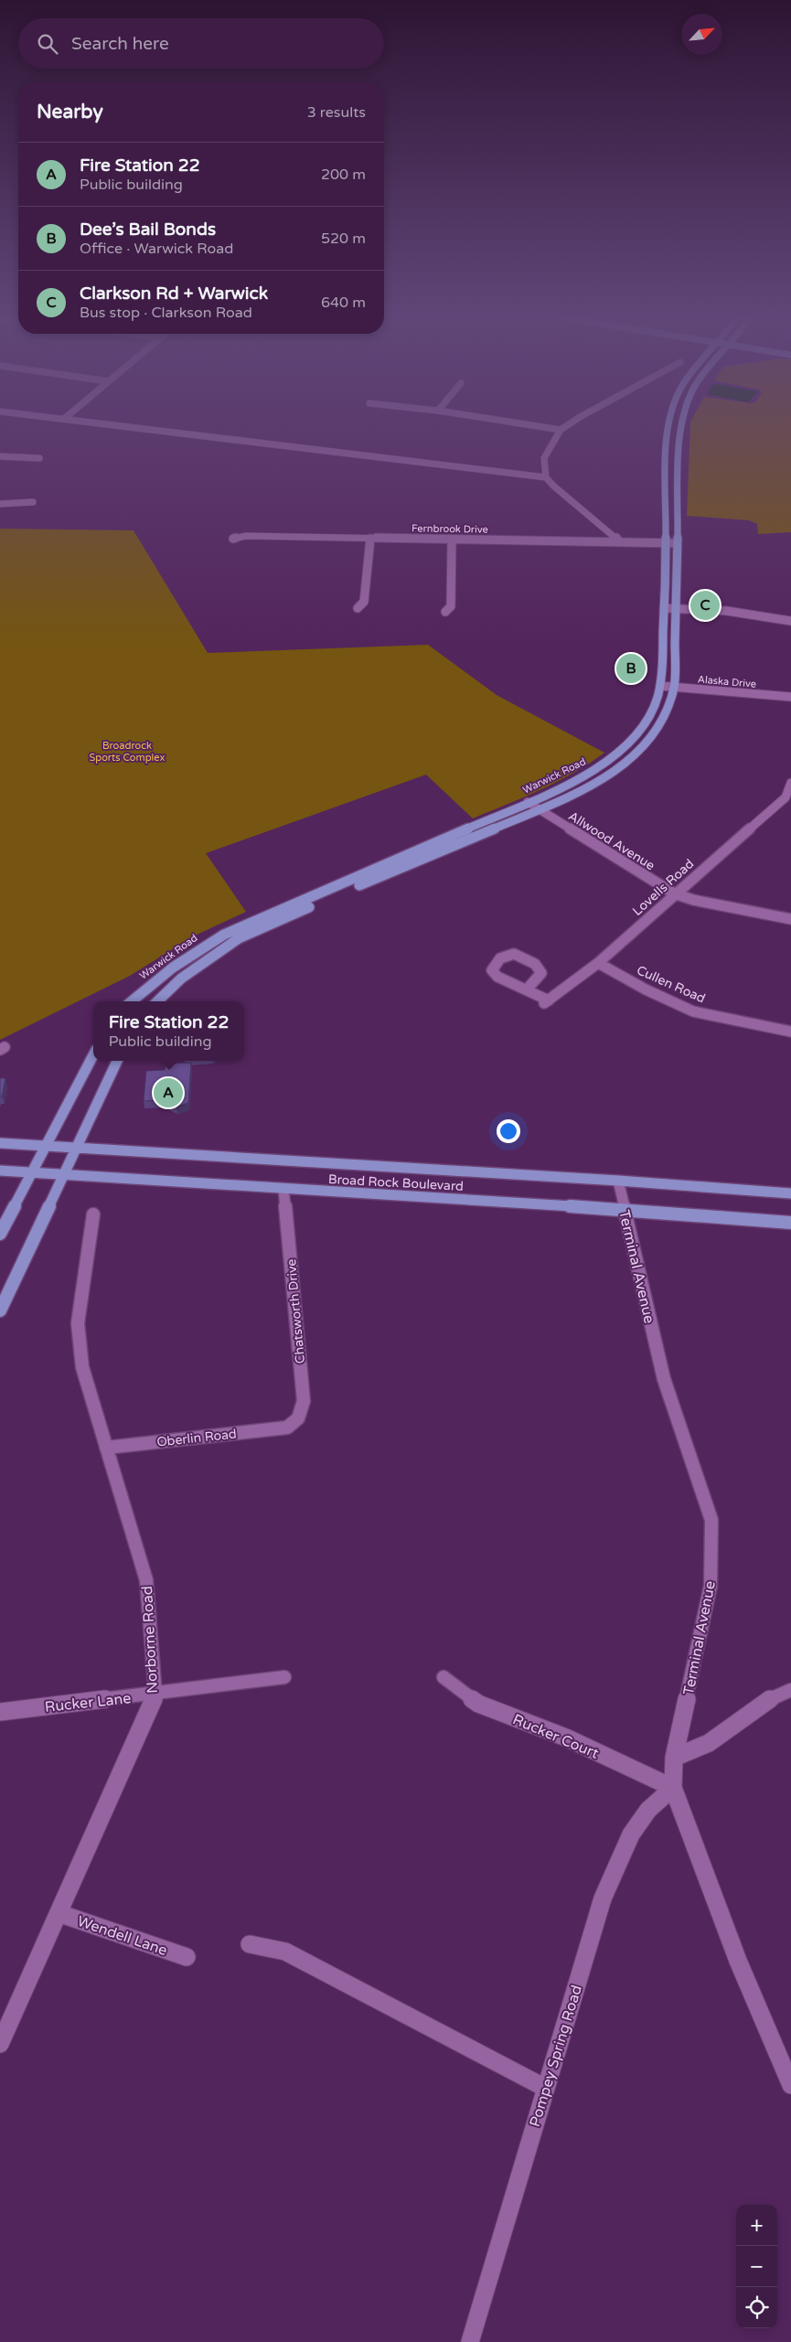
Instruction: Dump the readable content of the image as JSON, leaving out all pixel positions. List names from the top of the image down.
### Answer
{
  "streets": {
    "main road": ["Warwick Road", "Broad Rock Boulevard"],
    "street": [
      "Fernbrook Drive",
      "Alaska Drive",
      "Allwood Avenue",
      "Lovells Road",
      "Cullen Road",
      "Terminal Avenue",
      "Chatsworth Drive",
      "Oberlin Road",
      "Norborne Road",
      "Rucker Lane",
      "Rucker Court",
      "Wendell Lane",
      "Pompey Spring Road"
    ]
  },
  "crossings": [
    ["Fernbrook Drive", "Warwick Road"],
    ["Alaska Drive", "Warwick Road"],
    ["Warwick Road", "Allwood Avenue"],
    ["Allwood Avenue", "Lovells Road"],
    ["Lovells Road", "Cullen Road"],
    ["Broad Rock Boulevard", "Terminal Avenue"],
    ["Broad Rock Boulevard", "Chatsworth Drive"],
    ["Terminal Avenue", "Rucker Court"],
    ["Terminal Avenue", "Pompey Spring Road"],
    ["Chatsworth Drive", "Oberlin Road"],
    ["Oberlin Road", "Norborne Road"],
    ["Norborne Road", "Rucker Lane"],
    ["Norborne Road", "Wendell Lane"],
    ["Rucker Court", "Pompey Spring Road"]
  ],
  "parks": ["Broadrock Sports Complex"],
  "north": "top right",
  "page": {
    "search": "Search here",
    "heading": ["Nearby", "3 results"],
    "list": [
      {
        "mark": "A",
        "name": "Fire Station 22",
        "note": "Public building",
        "value": "200 m"
      },
      {
        "mark": "B",
        "name": "Dee’s Bail Bonds",
        "note": "Office · Warwick Road",
        "value": "520 m"
      },
      {
        "mark": "C",
        "name": "Clarkson Rd + Warwick",
        "note": "Bus stop · Clarkson Road",
        "value": "640 m"
      }
    ],
    "pins": ["C", "B", "A"],
    "popup": ["Fire Station 22", "Public building"],
    "map_buttons": ["+", "−"]
  }
}
